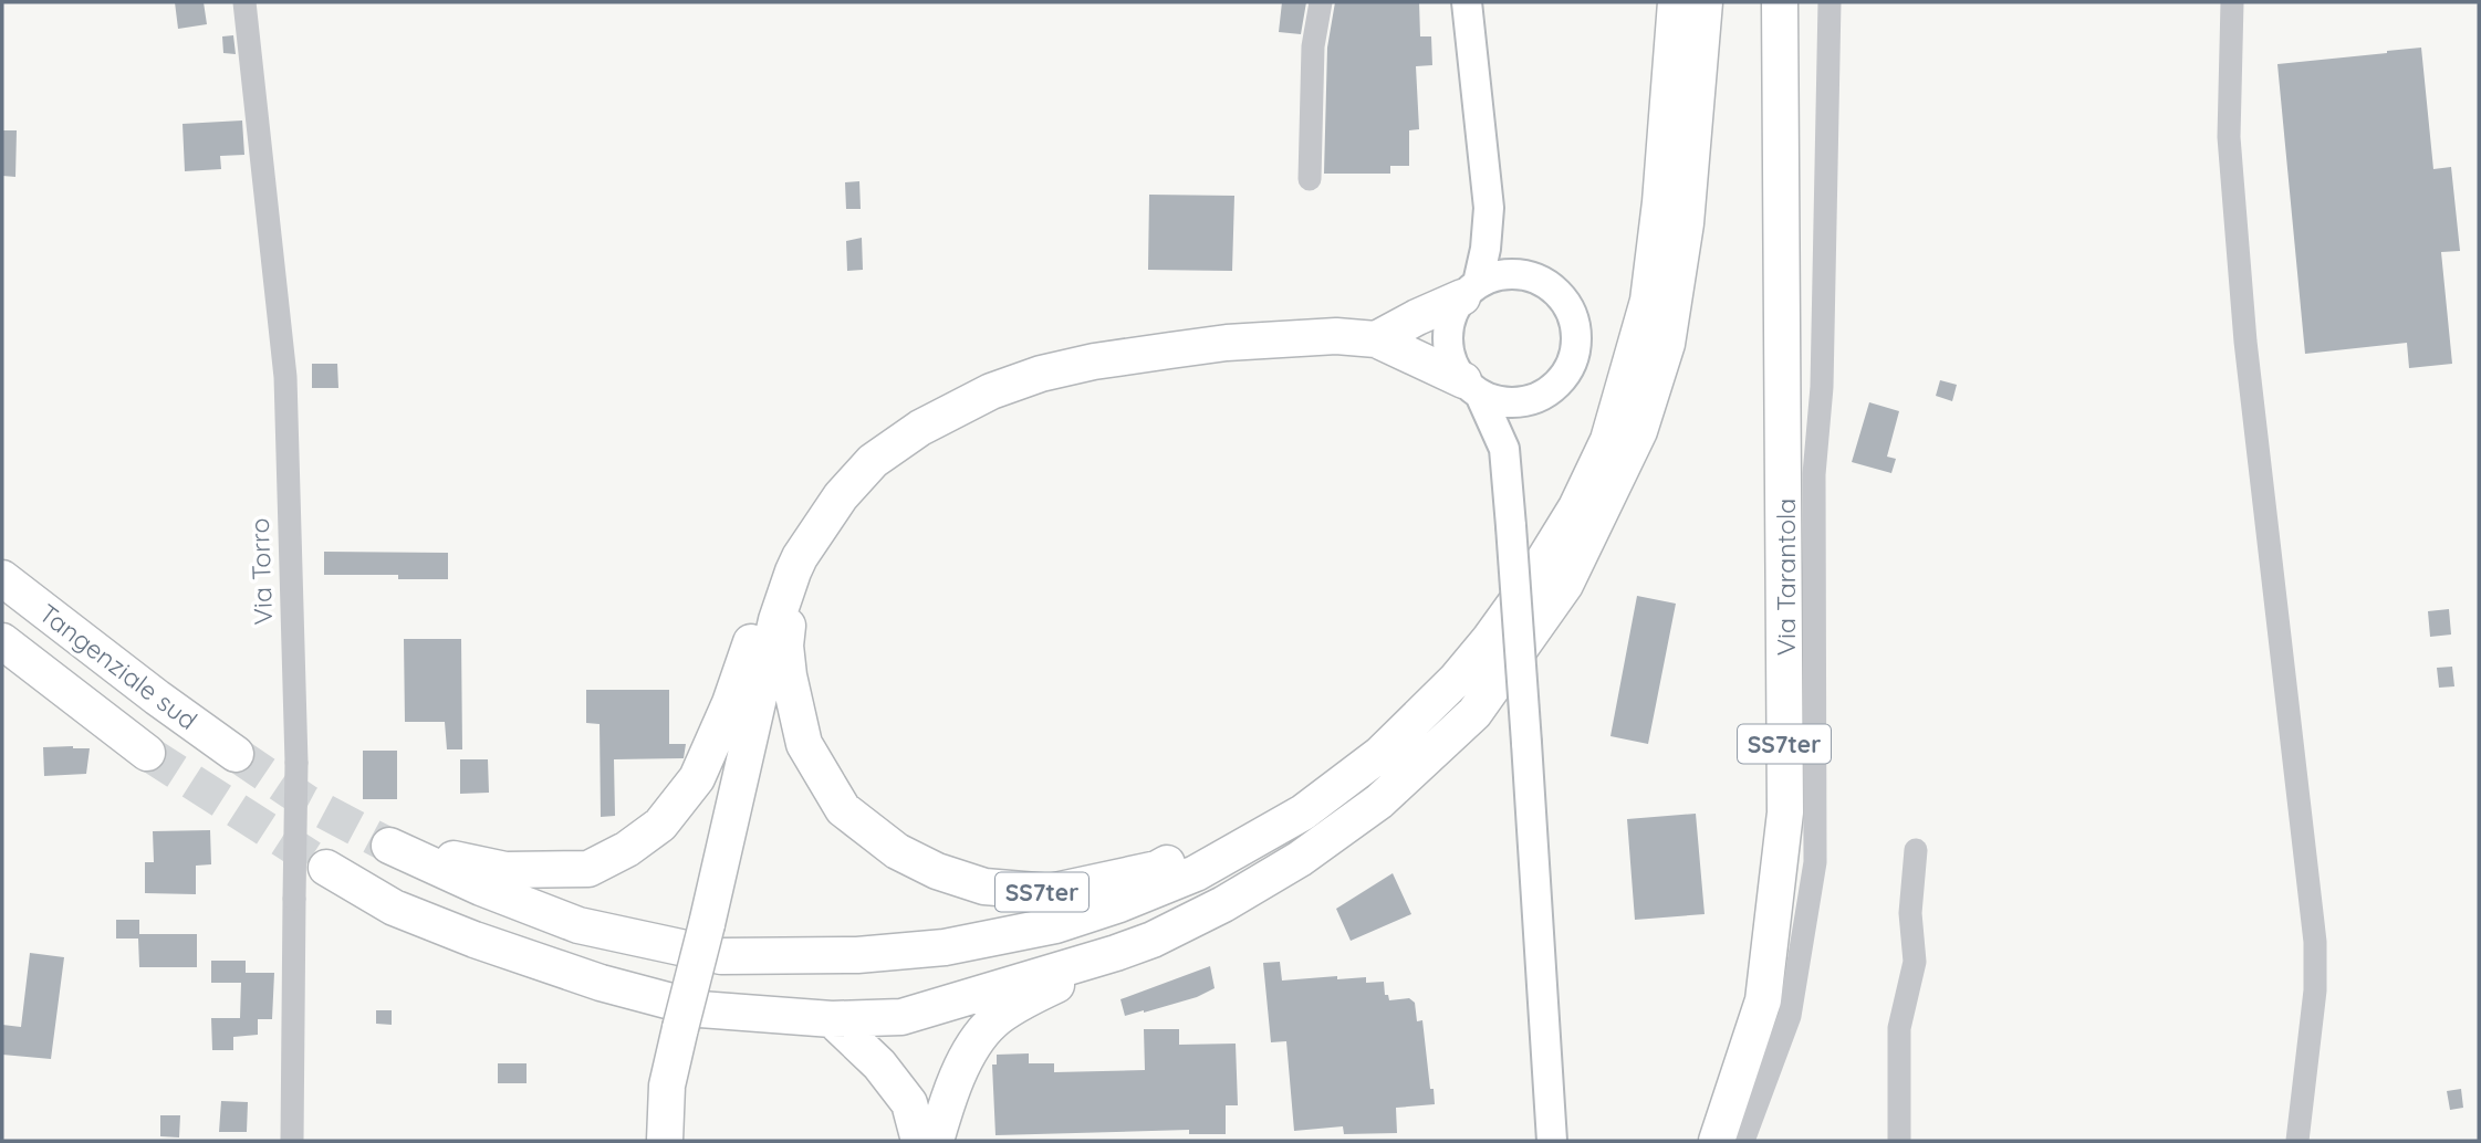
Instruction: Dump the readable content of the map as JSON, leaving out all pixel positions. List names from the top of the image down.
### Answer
{
  "streets": {
    "highway": ["Tangenziale sud", "SS7ter"],
    "street": ["Via Torro", "Via Tarantola"]
  }
}
